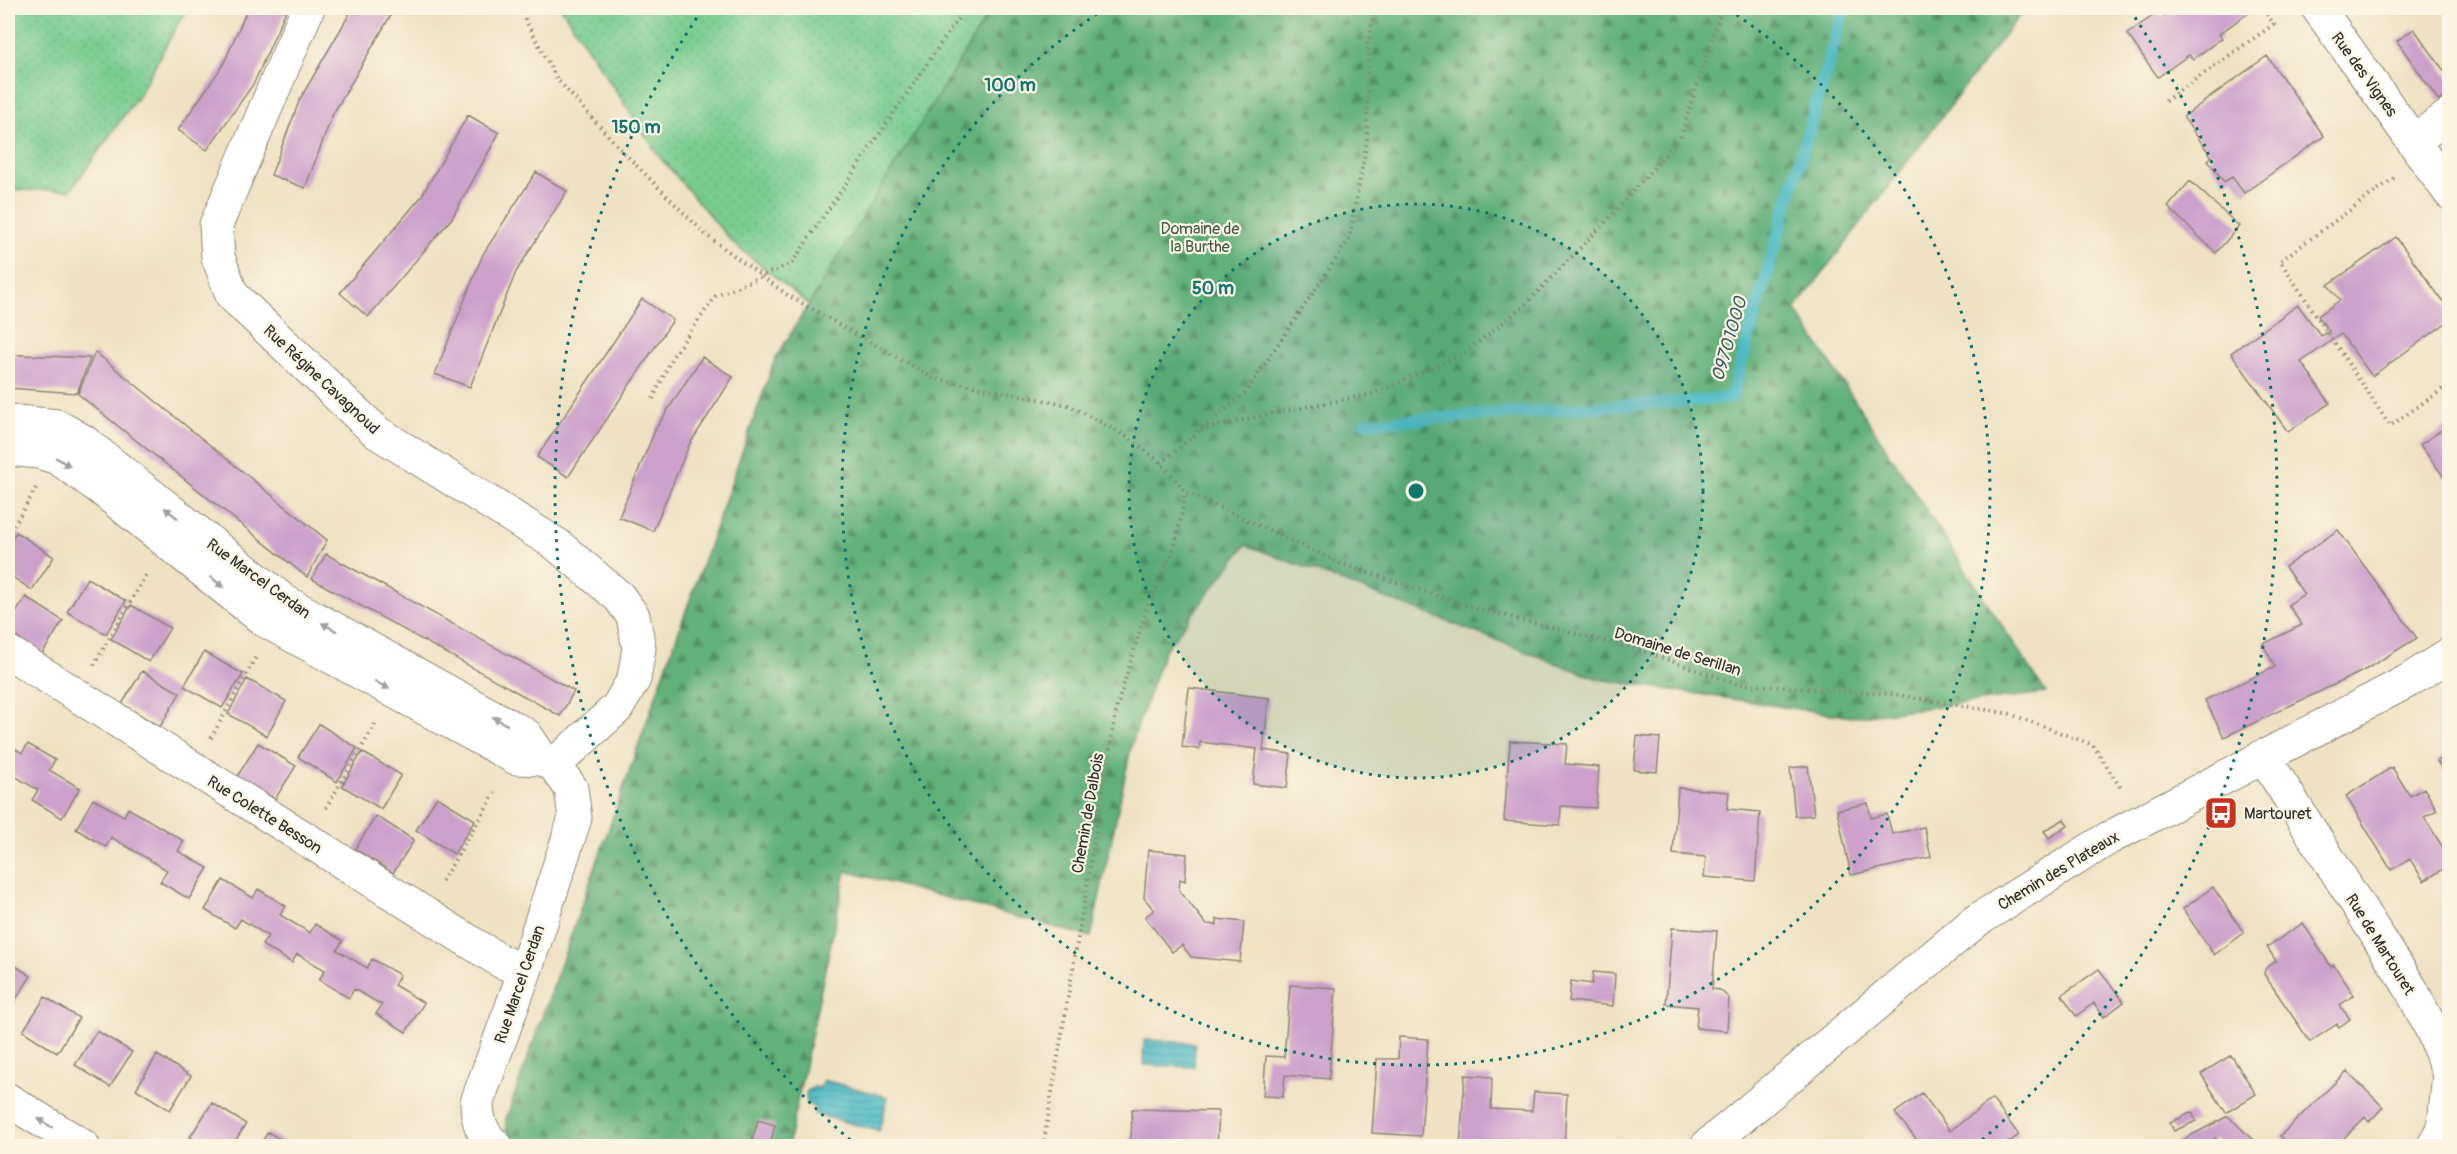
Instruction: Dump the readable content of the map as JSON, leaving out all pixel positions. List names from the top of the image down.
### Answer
{
  "streets": {
    "street": [
      "Rue des Vignes",
      "Rue Régine Cavagnoud",
      "Rue Marcel Cerdan",
      "Rue Colette Besson",
      "Chemin des Plateaux",
      "Rue de Martouret"
    ],
    "path": ["Domaine de Serillan", "Chemin de Dalbois"]
  },
  "crossings": [
    ["Rue Régine Cavagnoud", "Rue Marcel Cerdan"],
    ["Rue Marcel Cerdan", "Rue Colette Besson"],
    ["Domaine de Serillan", "Chemin de Dalbois"],
    ["Domaine de Serillan", "Chemin des Plateaux"],
    ["Chemin des Plateaux", "Rue de Martouret"]
  ],
  "water": ["O9701000"],
  "parks": ["Domaine de la Burthe"],
  "places": {
    "bus stop": ["Martouret"]
  },
  "rings": ["100 m", "150 m", "50 m"]
}
